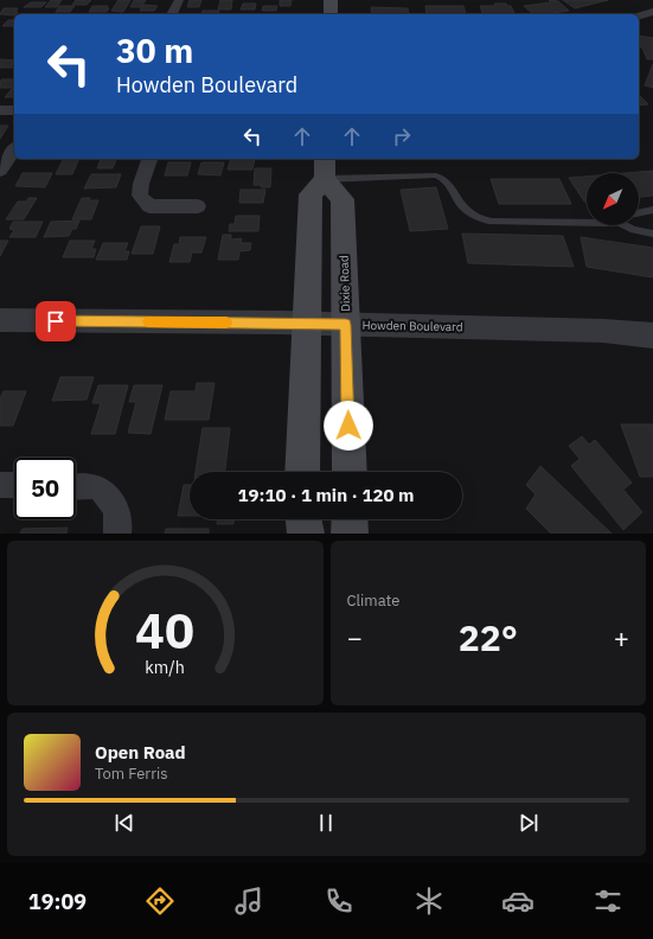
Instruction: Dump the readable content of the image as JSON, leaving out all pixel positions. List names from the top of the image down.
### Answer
{
  "streets": {
    "main road": ["Dixie Road"],
    "street": ["Howden Boulevard"]
  },
  "crossings": [
    ["Dixie Road", "Howden Boulevard"]
  ],
  "north": "bottom left",
  "page": {
    "turn": ["30 m", "Howden Boulevard"],
    "limit": "50",
    "trip": "19:10 · 1 min · 120 m",
    "tile": "Climate",
    "heat": ["−", "22°", "+"],
    "song": ["Open Road", "Tom Ferris"],
    "tabs": "19:09",
    "gauge": ["40", "km/h"]
  }
}
